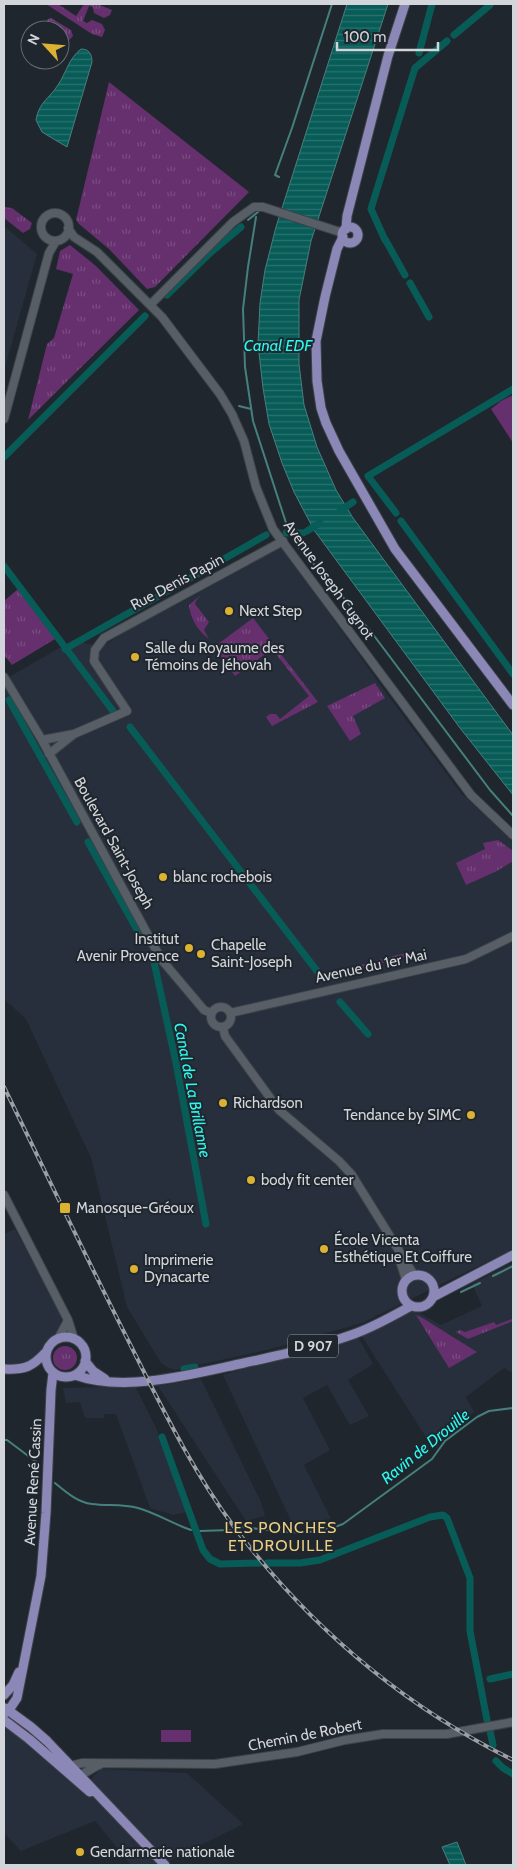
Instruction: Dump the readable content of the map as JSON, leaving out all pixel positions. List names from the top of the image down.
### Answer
{
  "streets": {
    "main road": ["D 907", "Avenue René Cassin"],
    "street": [
      "Avenue Joseph Cugnot",
      "Rue Denis Papin",
      "Boulevard Saint-Joseph",
      "Avenue du 1er Mai",
      "Chemin de Robert"
    ]
  },
  "crossings": [
    ["Avenue Joseph Cugnot", "Rue Denis Papin"],
    ["Boulevard Saint-Joseph", "Avenue du 1er Mai"],
    ["D 907", "Avenue René Cassin"]
  ],
  "districts": ["LES PONCHES ET DROUILLE"],
  "water": ["Canal EDF", "Canal de La Brillanne", "Ravin de Drouille"],
  "places": {
    "other": [
      "Next Step",
      "Salle du Royaume des Témoins de Jéhovah",
      "blanc rochebois",
      "Institut Avenir Provence",
      "Chapelle Saint-Joseph",
      "Richardson",
      "Tendance by SIMC",
      "body fit center",
      "École Vicenta Esthétique Et Coiffure",
      "Imprimerie Dynacarte",
      "Gendarmerie nationale"
    ],
    "transit": ["Manosque-Gréoux"]
  },
  "scale_bar": "100 m",
  "north": "top left"
}
